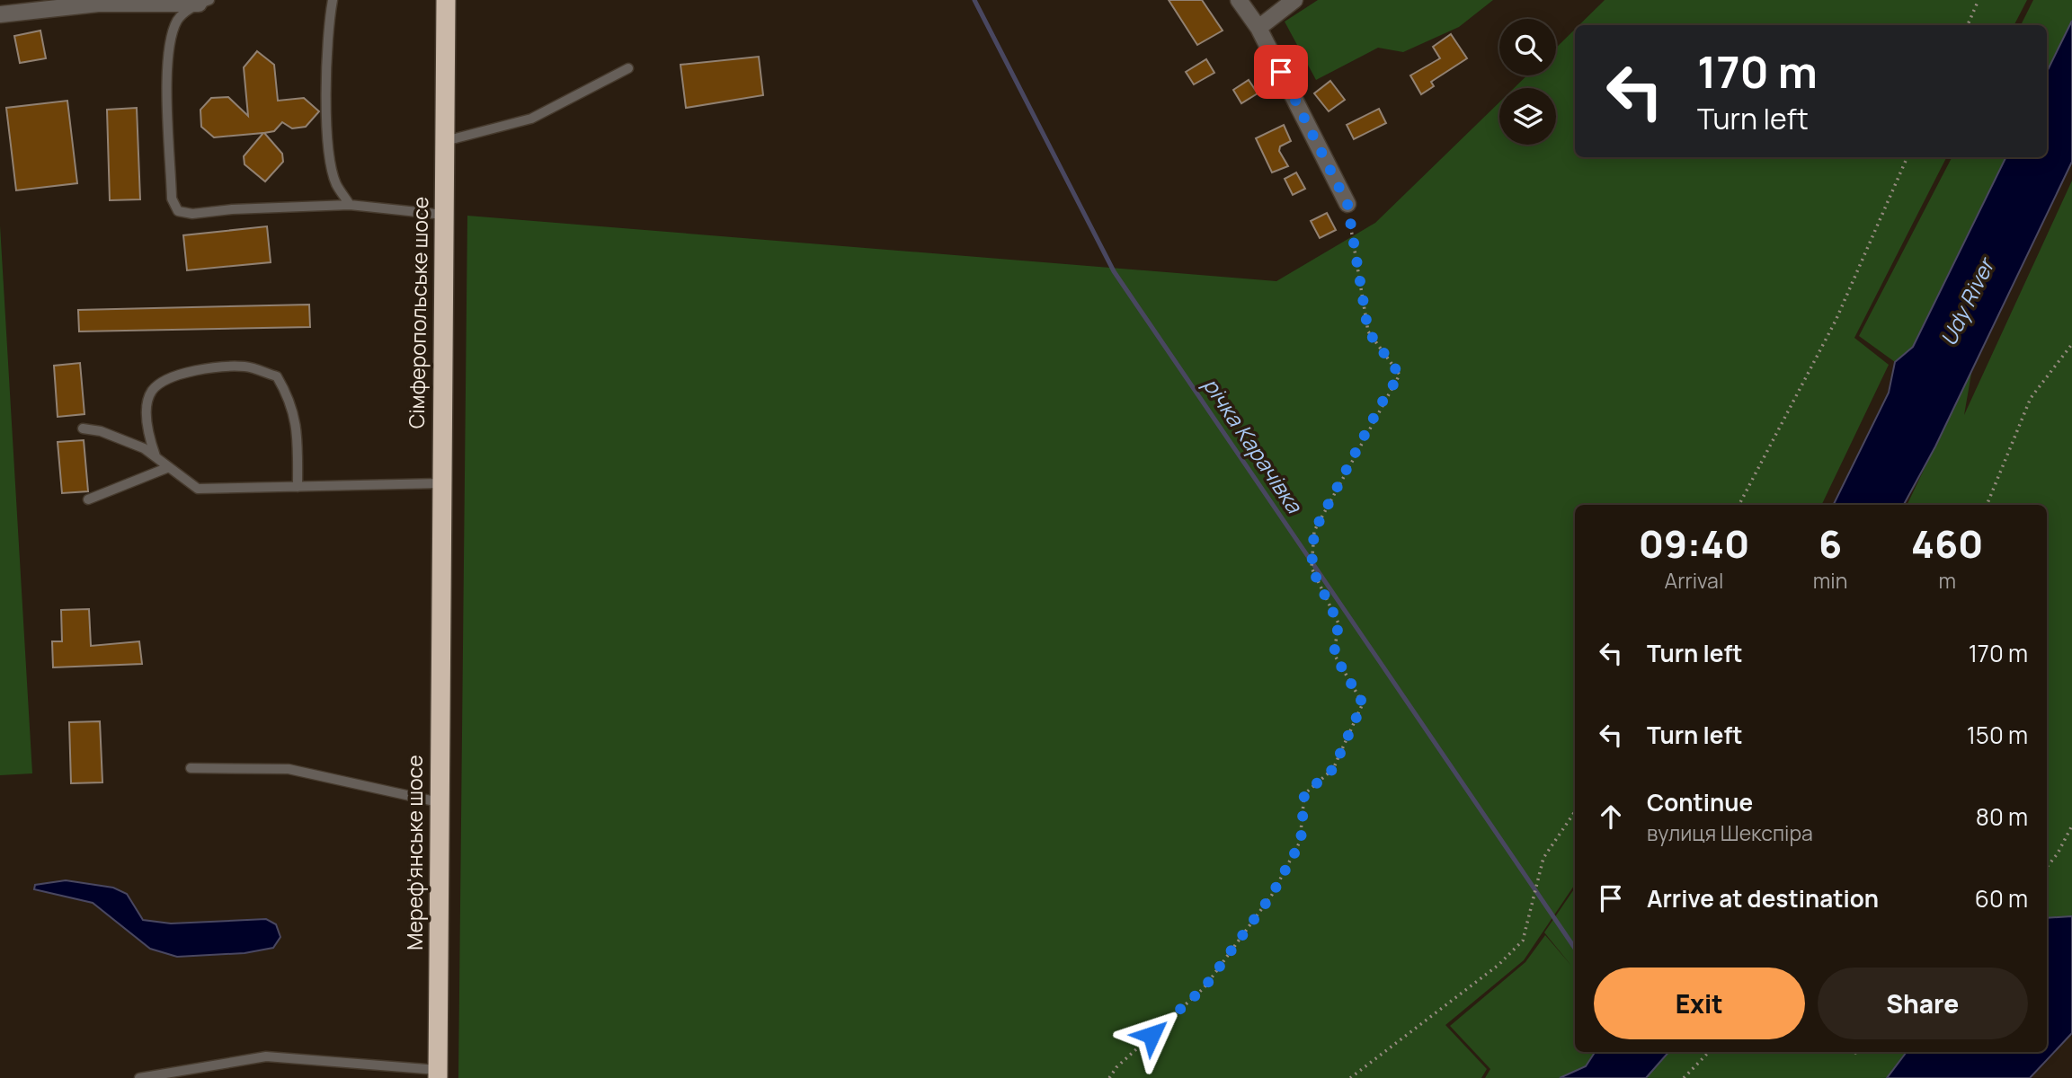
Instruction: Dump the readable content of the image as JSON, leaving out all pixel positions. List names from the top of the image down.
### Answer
{
  "streets": {
    "highway": ["Сімферопольське шосе", "Мереф'янське шосе"]
  },
  "crossings": [
    ["Сімферопольське шосе", "Мереф'янське шосе"]
  ],
  "water": ["Udy River", "річка Карачівка"],
  "page": {
    "turn": ["170 m", "Turn left"],
    "eta": [
      "09:40",
      "Arrival",
      "6",
      "min",
      "460",
      "m"
    ],
    "list": [
      {
        "name": "Turn left",
        "value": "170 m"
      },
      {
        "name": "Turn left",
        "value": "150 m"
      },
      {
        "name": "Continue",
        "note": "вулиця Шекспіра",
        "value": "80 m"
      },
      {
        "name": "Arrive at destination",
        "value": "60 m"
      }
    ],
    "buttons": ["Exit", "Share"]
  }
}
